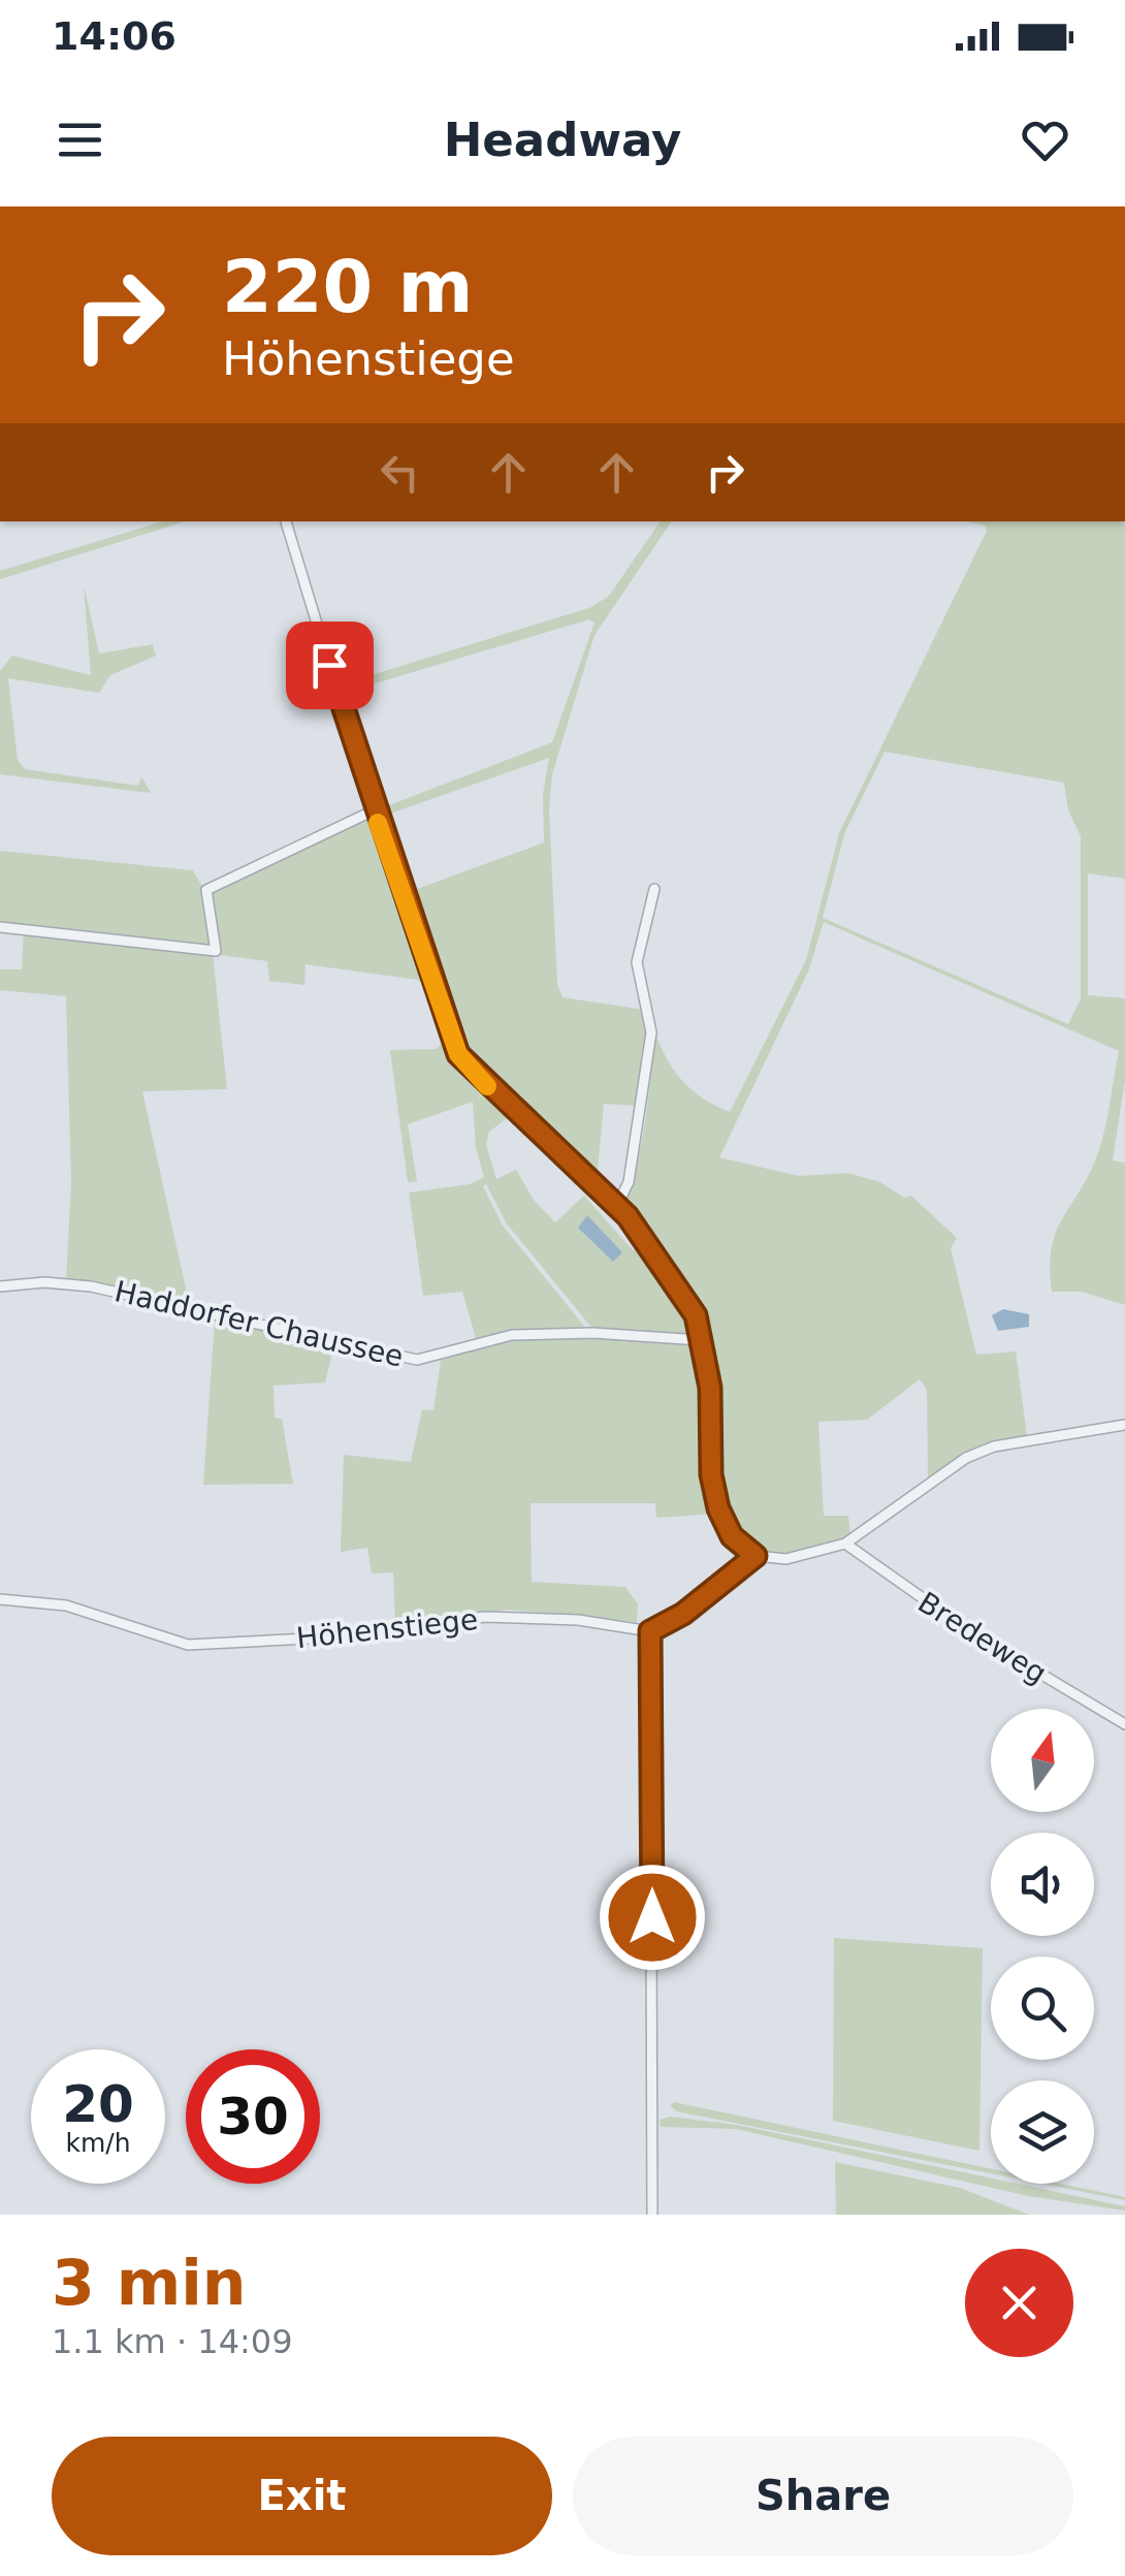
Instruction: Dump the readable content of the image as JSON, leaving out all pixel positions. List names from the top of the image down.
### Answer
{
  "streets": {
    "street": ["Haddorfer Chaussee", "Höhenstiege", "Bredeweg"]
  },
  "north": "top",
  "page": {
    "status": "14:06",
    "header": "Headway",
    "turn": ["220 m", "Höhenstiege"],
    "speed": "20 km/h",
    "limit": "30",
    "heading": ["3 min", "1.1 km · 14:09"],
    "buttons": ["Exit", "Share"]
  }
}
